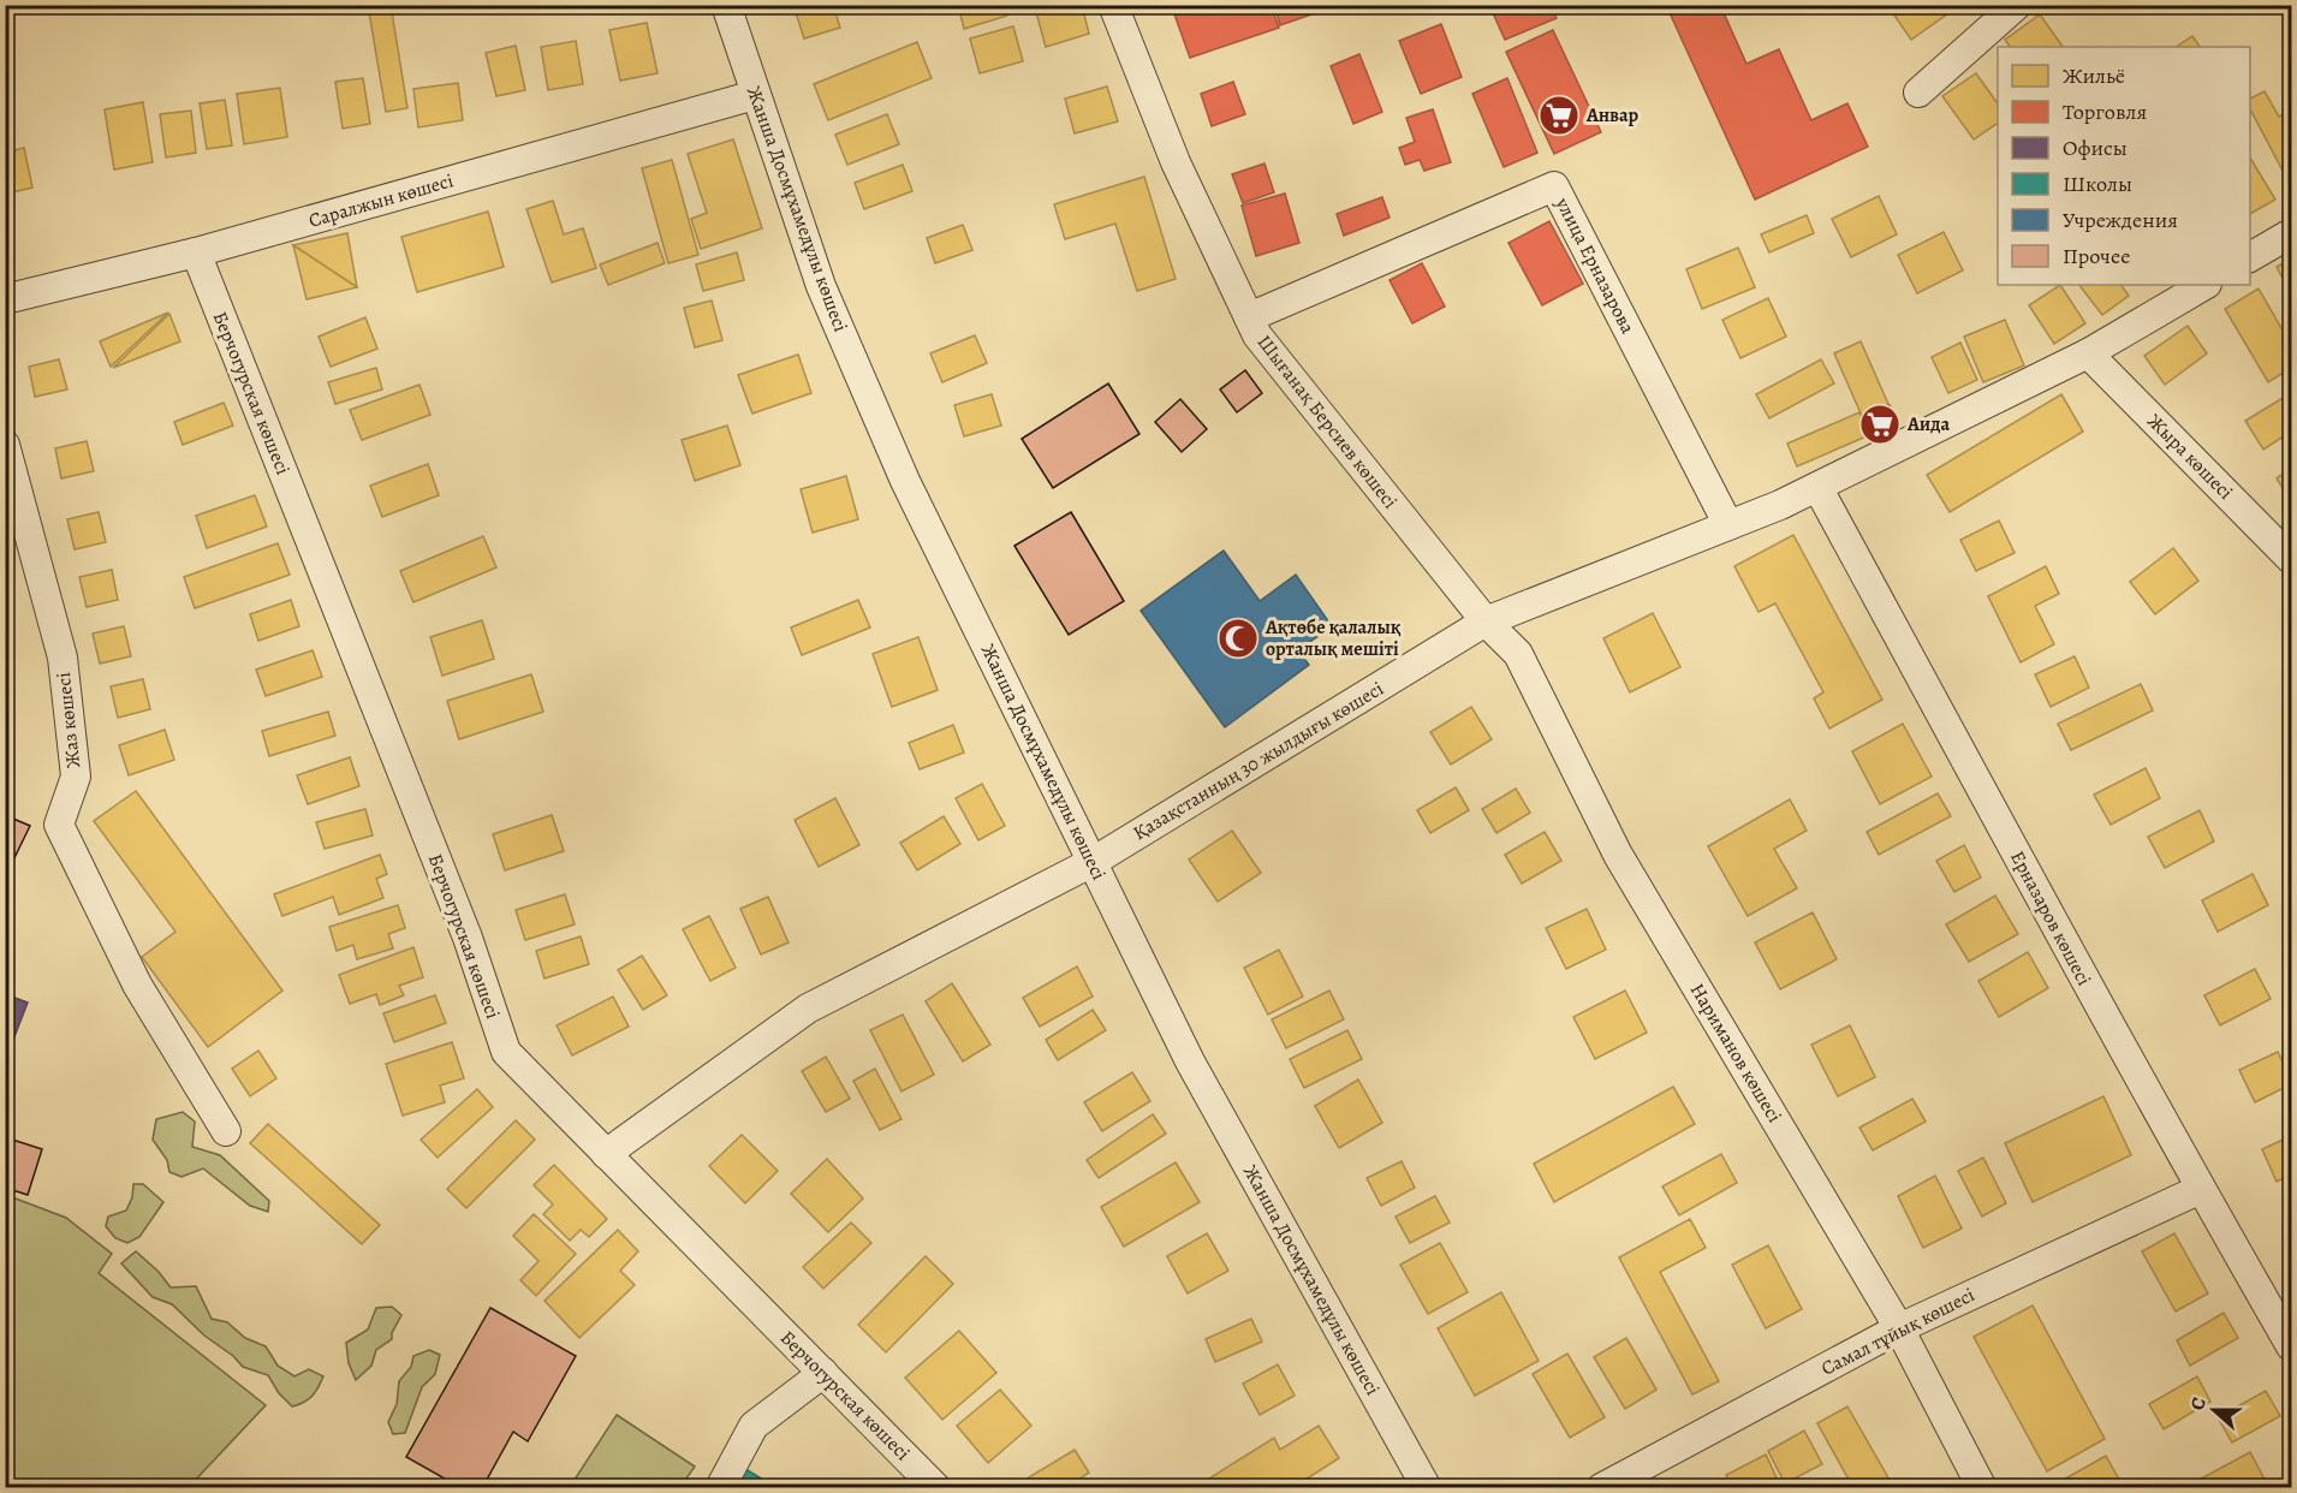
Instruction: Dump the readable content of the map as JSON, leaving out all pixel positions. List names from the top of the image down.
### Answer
{
  "streets": {
    "street": [
      "Саралжын көшесі",
      "Жанша Досмұхамедұлы көшесі",
      "улица Ерназарова",
      "Берчогурская көшесі",
      "Шығанақ Берсиев көшесі",
      "Жыра көшесі",
      "Жаз көшесі",
      "Қазақстанның 30 жылдығы көшесі",
      "Ерназаров көшесі",
      "Нариманов көшесі",
      "Самал тұйық көшесі"
    ]
  },
  "crossings": [
    ["Саралжын көшесі", "Жанша Досмұхамедұлы көшесі"],
    ["Саралжын көшесі", "Берчогурская көшесі"],
    ["Жанша Досмұхамедұлы көшесі", "Қазақстанның 30 жылдығы көшесі"],
    ["улица Ерназарова", "Шығанақ Берсиев көшесі"],
    ["улица Ерназарова", "Қазақстанның 30 жылдығы көшесі"],
    ["Берчогурская көшесі", "Қазақстанның 30 жылдығы көшесі"],
    ["Шығанақ Берсиев көшесі", "Қазақстанның 30 жылдығы көшесі"],
    ["Шығанақ Берсиев көшесі", "Нариманов көшесі"],
    ["Жыра көшесі", "Қазақстанның 30 жылдығы көшесі"],
    ["Қазақстанның 30 жылдығы көшесі", "Ерназаров көшесі"],
    ["Қазақстанның 30 жылдығы көшесі", "Нариманов көшесі"],
    ["Ерназаров көшесі", "Самал тұйық көшесі"],
    ["Нариманов көшесі", "Самал тұйық көшесі"]
  ],
  "places": {
    "supermarket": ["Анвар", "Аида"],
    "mosque": ["Ақтөбе қалалық орталық мешіті"]
  },
  "legend": [
    "Жильё",
    "Торговля",
    "Офисы",
    "Школы",
    "Учреждения",
    "Прочее"
  ],
  "north": "left"
}
